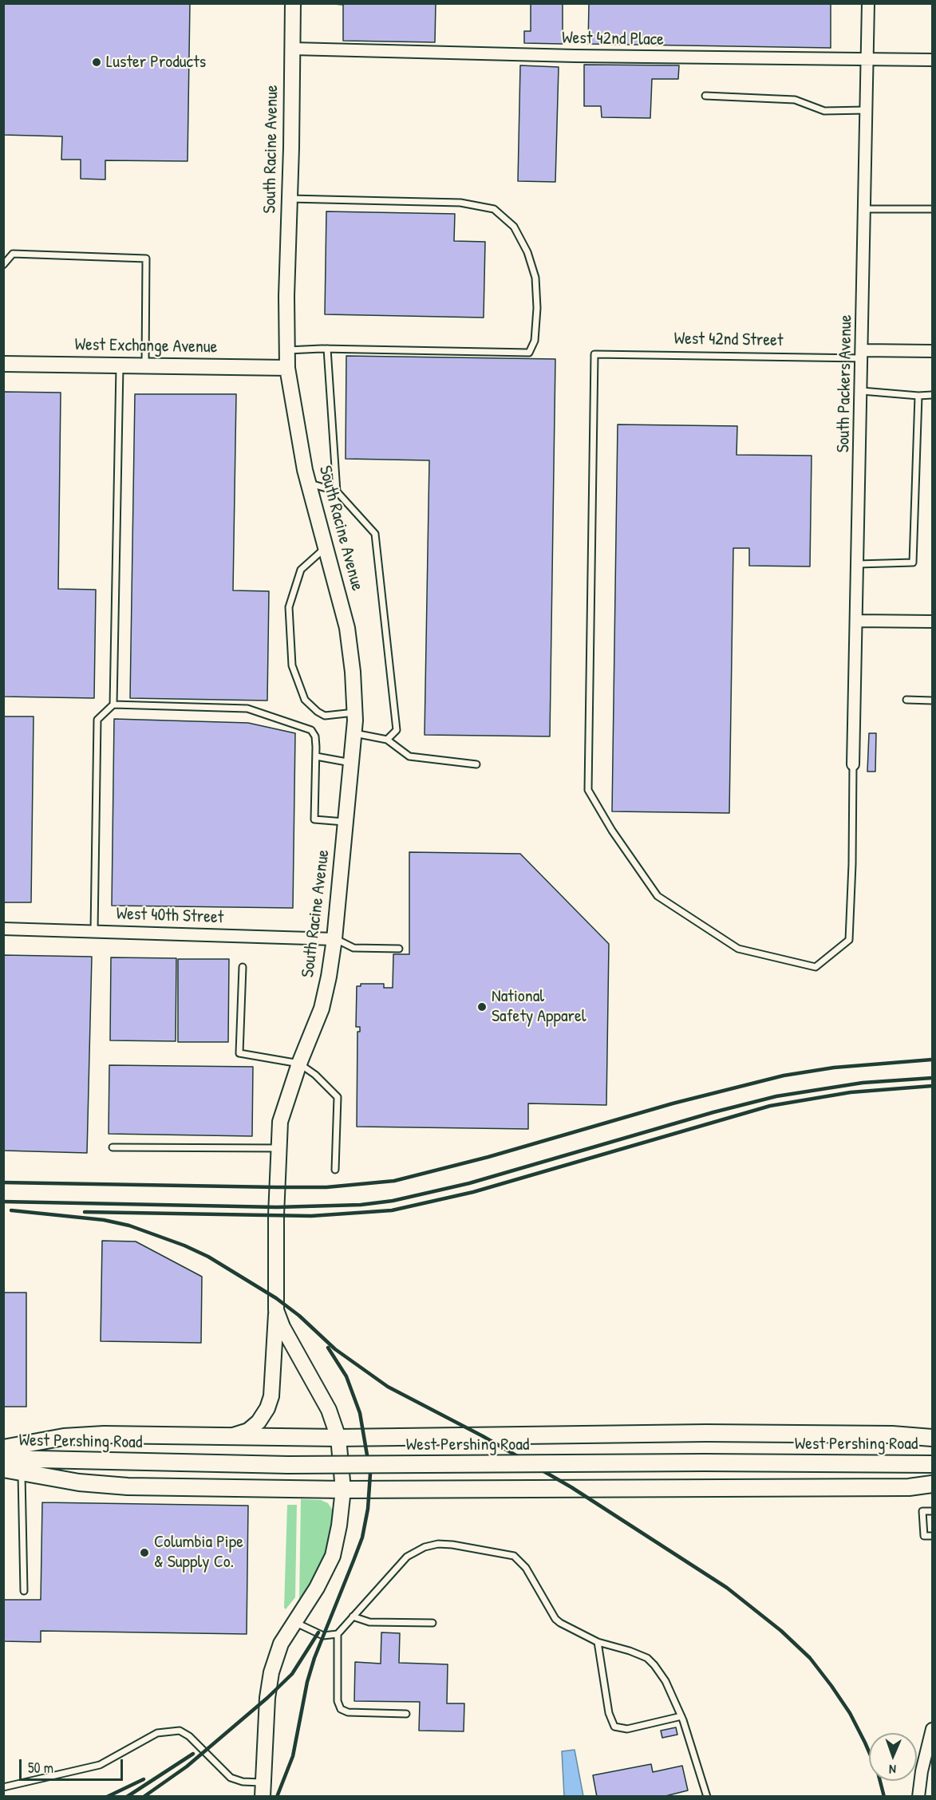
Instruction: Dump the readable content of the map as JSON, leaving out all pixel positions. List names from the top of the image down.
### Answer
{
  "streets": {
    "main road": ["West Pershing Road"],
    "street": [
      "West 42nd Place",
      "South Racine Avenue",
      "West 42nd Street",
      "West Exchange Avenue",
      "South Packers Avenue",
      "West 40th Street"
    ]
  },
  "crossings": [
    ["West 42nd Place", "South Racine Avenue"],
    ["West 42nd Place", "South Packers Avenue"],
    ["South Racine Avenue", "West Exchange Avenue"],
    ["South Racine Avenue", "West 40th Street"],
    ["West 42nd Street", "South Packers Avenue"]
  ],
  "places": ["Luster Products", "National Safety Apparel", "Columbia Pipe & Supply Co."],
  "scale_bar": "50 m",
  "north": "bottom"
}
